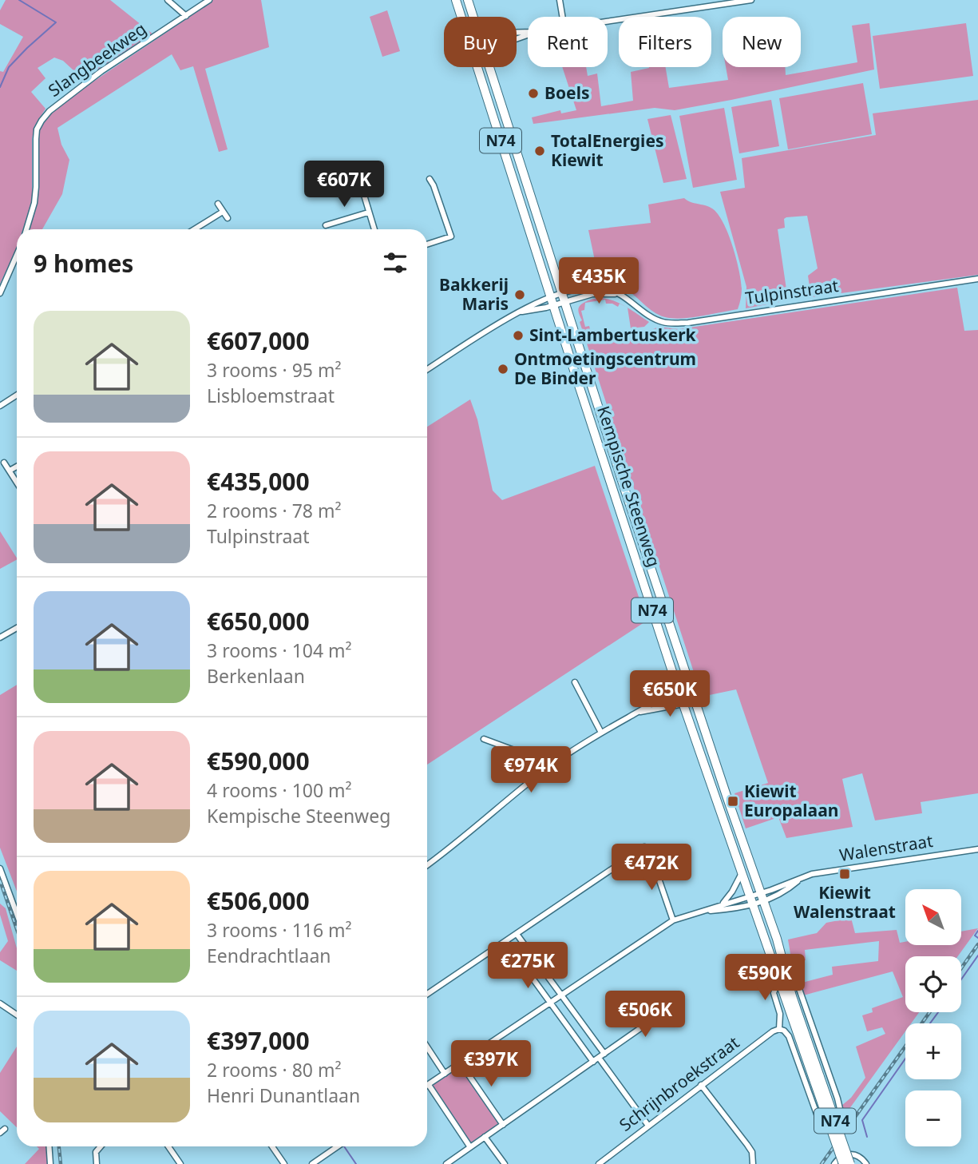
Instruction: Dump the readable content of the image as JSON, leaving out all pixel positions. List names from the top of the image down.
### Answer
{
  "streets": {
    "main road": ["N74", "Kempische Steenweg"],
    "street": [
      "Slangbeekweg",
      "Tulpinstraat",
      "Walenstraat",
      "Schrijnbroekstraat"
    ]
  },
  "crossings": [
    ["Tulpinstraat", "Kempische Steenweg"],
    ["Kempische Steenweg", "Walenstraat"],
    ["Kempische Steenweg", "Schrijnbroekstraat"]
  ],
  "places": {
    "other": [
      "Boels",
      "TotalEnergies Kiewit",
      "Bakkerij Maris",
      "Sint-Lambertuskerk",
      "Ontmoetingscentrum De Binder"
    ],
    "transit": ["Kiewit Europalaan", "Kiewit Walenstraat"]
  },
  "north": "top left",
  "page": {
    "chip": [
      "Buy",
      "Rent",
      "Filters",
      "New"
    ],
    "price": [
      "€607K",
      "€435K",
      "€650K",
      "€974K",
      "€472K",
      "€275K",
      "€590K",
      "€506K",
      "€397K"
    ],
    "heading": "9 homes",
    "list": [
      {
        "name": "€607,000",
        "note": "3 rooms · 95 m² · Lisbloemstraat"
      },
      {
        "name": "€435,000",
        "note": "2 rooms · 78 m² · Tulpinstraat"
      },
      {
        "name": "€650,000",
        "note": "3 rooms · 104 m² · Berkenlaan"
      },
      {
        "name": "€590,000",
        "note": "4 rooms · 100 m² · Kempische Steenweg"
      },
      {
        "name": "€506,000",
        "note": "3 rooms · 116 m² · Eendrachtlaan"
      },
      {
        "name": "€397,000",
        "note": "2 rooms · 80 m² · Henri Dunantlaan"
      }
    ],
    "map_buttons": ["+", "−"]
  }
}
